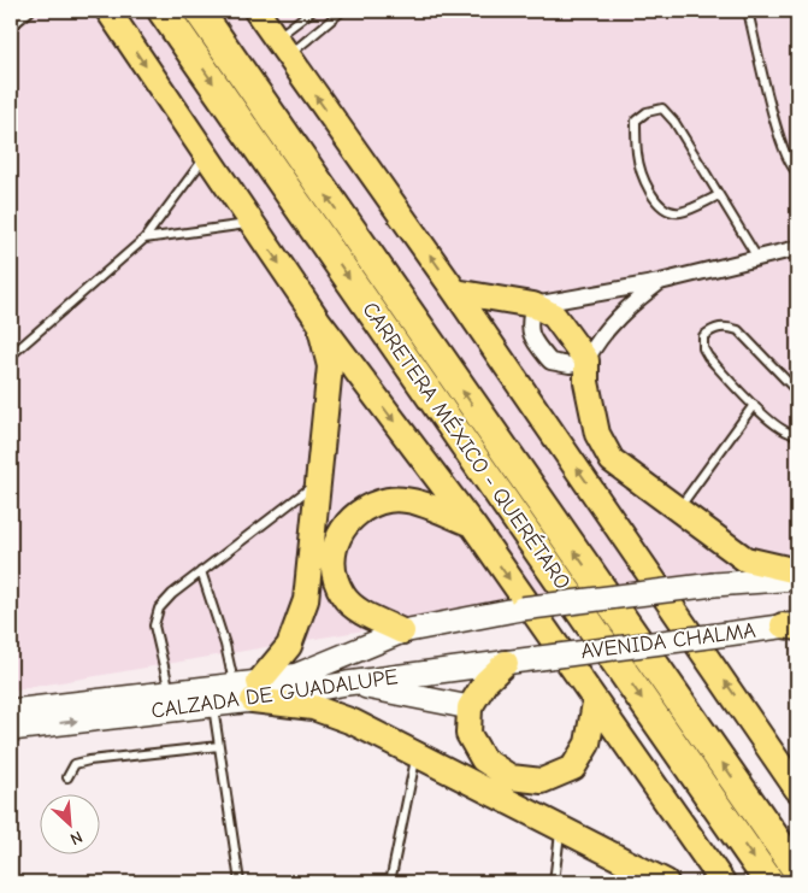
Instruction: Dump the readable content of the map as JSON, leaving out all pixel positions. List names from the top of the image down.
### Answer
{
  "streets": {
    "highway": ["CARRETERA MÉXICO - QUERÉTARO"],
    "main road": ["AVENIDA CHALMA", "CALZADA DE GUADALUPE"]
  },
  "crossings": [
    ["AVENIDA CHALMA", "CALZADA DE GUADALUPE"]
  ],
  "north": "bottom right"
}
